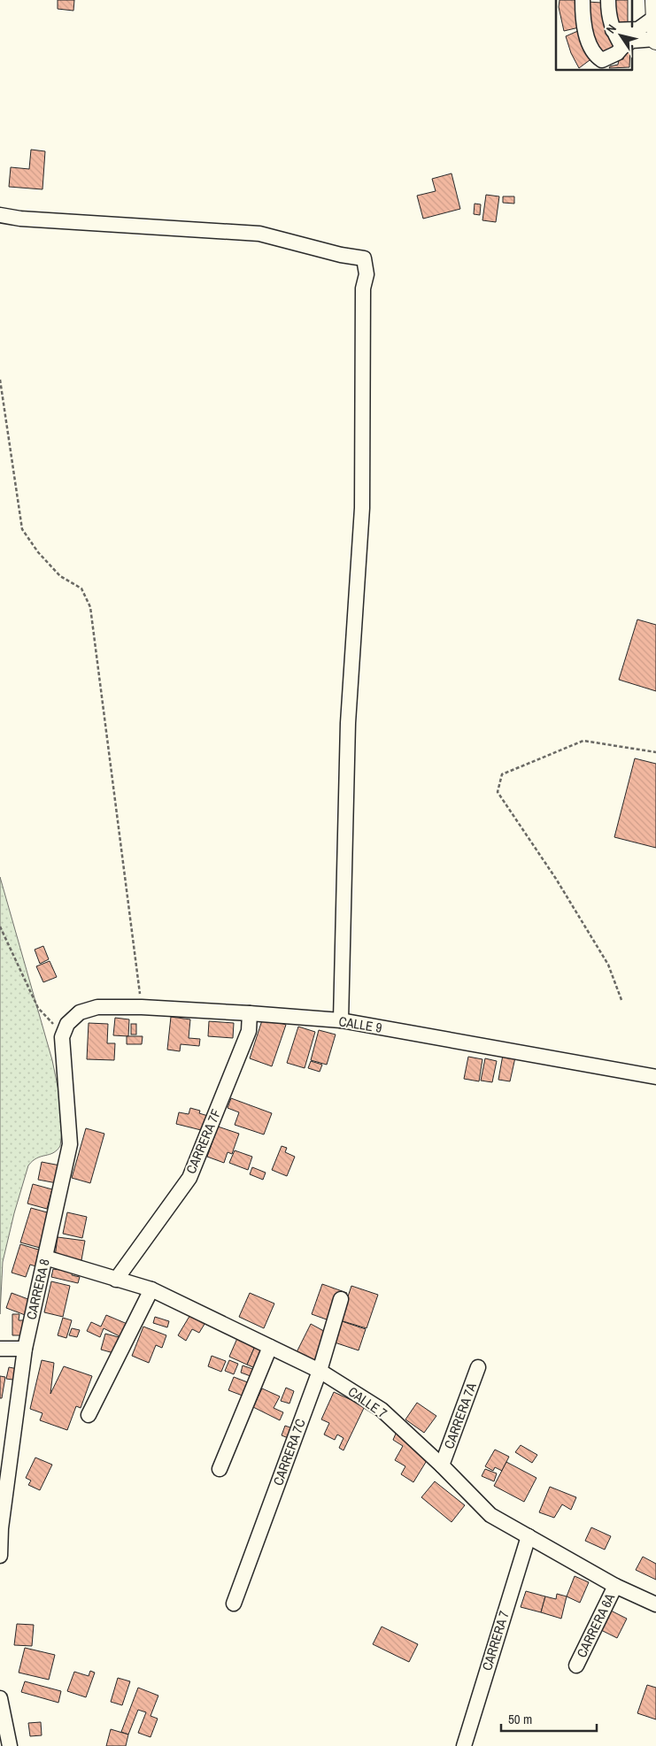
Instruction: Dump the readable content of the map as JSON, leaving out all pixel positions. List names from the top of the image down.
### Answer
{
  "streets": {
    "street": [
      "CALLE 9",
      "CARRERA 7F",
      "CARRERA 8",
      "CALLE 7",
      "CARRERA 7A",
      "CARRERA 7C",
      "CARRERA 6A",
      "CARRERA 7"
    ]
  },
  "crossings": [
    ["CALLE 9", "CARRERA 7F"],
    ["CALLE 9", "CARRERA 8"],
    ["CARRERA 7F", "CALLE 7"],
    ["CARRERA 8", "CALLE 7"],
    ["CALLE 7", "CARRERA 7A"],
    ["CALLE 7", "CARRERA 7C"],
    ["CALLE 7", "CARRERA 6A"],
    ["CALLE 7", "CARRERA 7"]
  ],
  "scale_bar": "50 m",
  "north": "top left"
}
